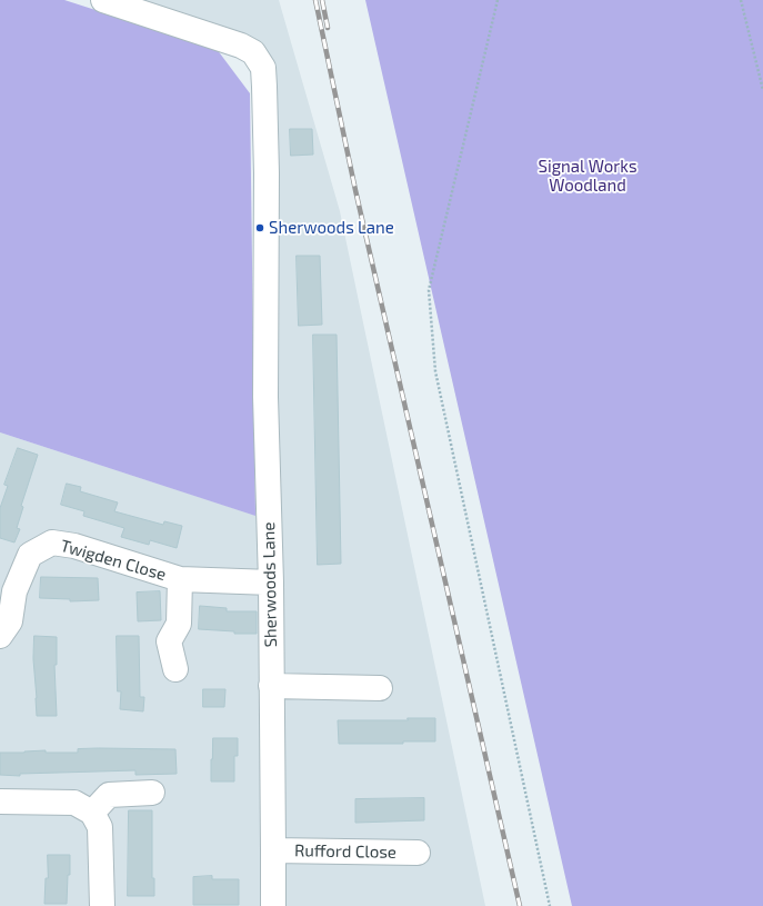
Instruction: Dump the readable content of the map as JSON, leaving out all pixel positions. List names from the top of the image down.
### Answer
{
  "streets": {
    "street": ["Twigden Close", "Sherwoods Lane", "Rufford Close"]
  },
  "crossings": [
    ["Twigden Close", "Sherwoods Lane"],
    ["Sherwoods Lane", "Rufford Close"]
  ],
  "parks": ["Signal Works Woodland"],
  "places": ["Sherwoods Lane"]
}
